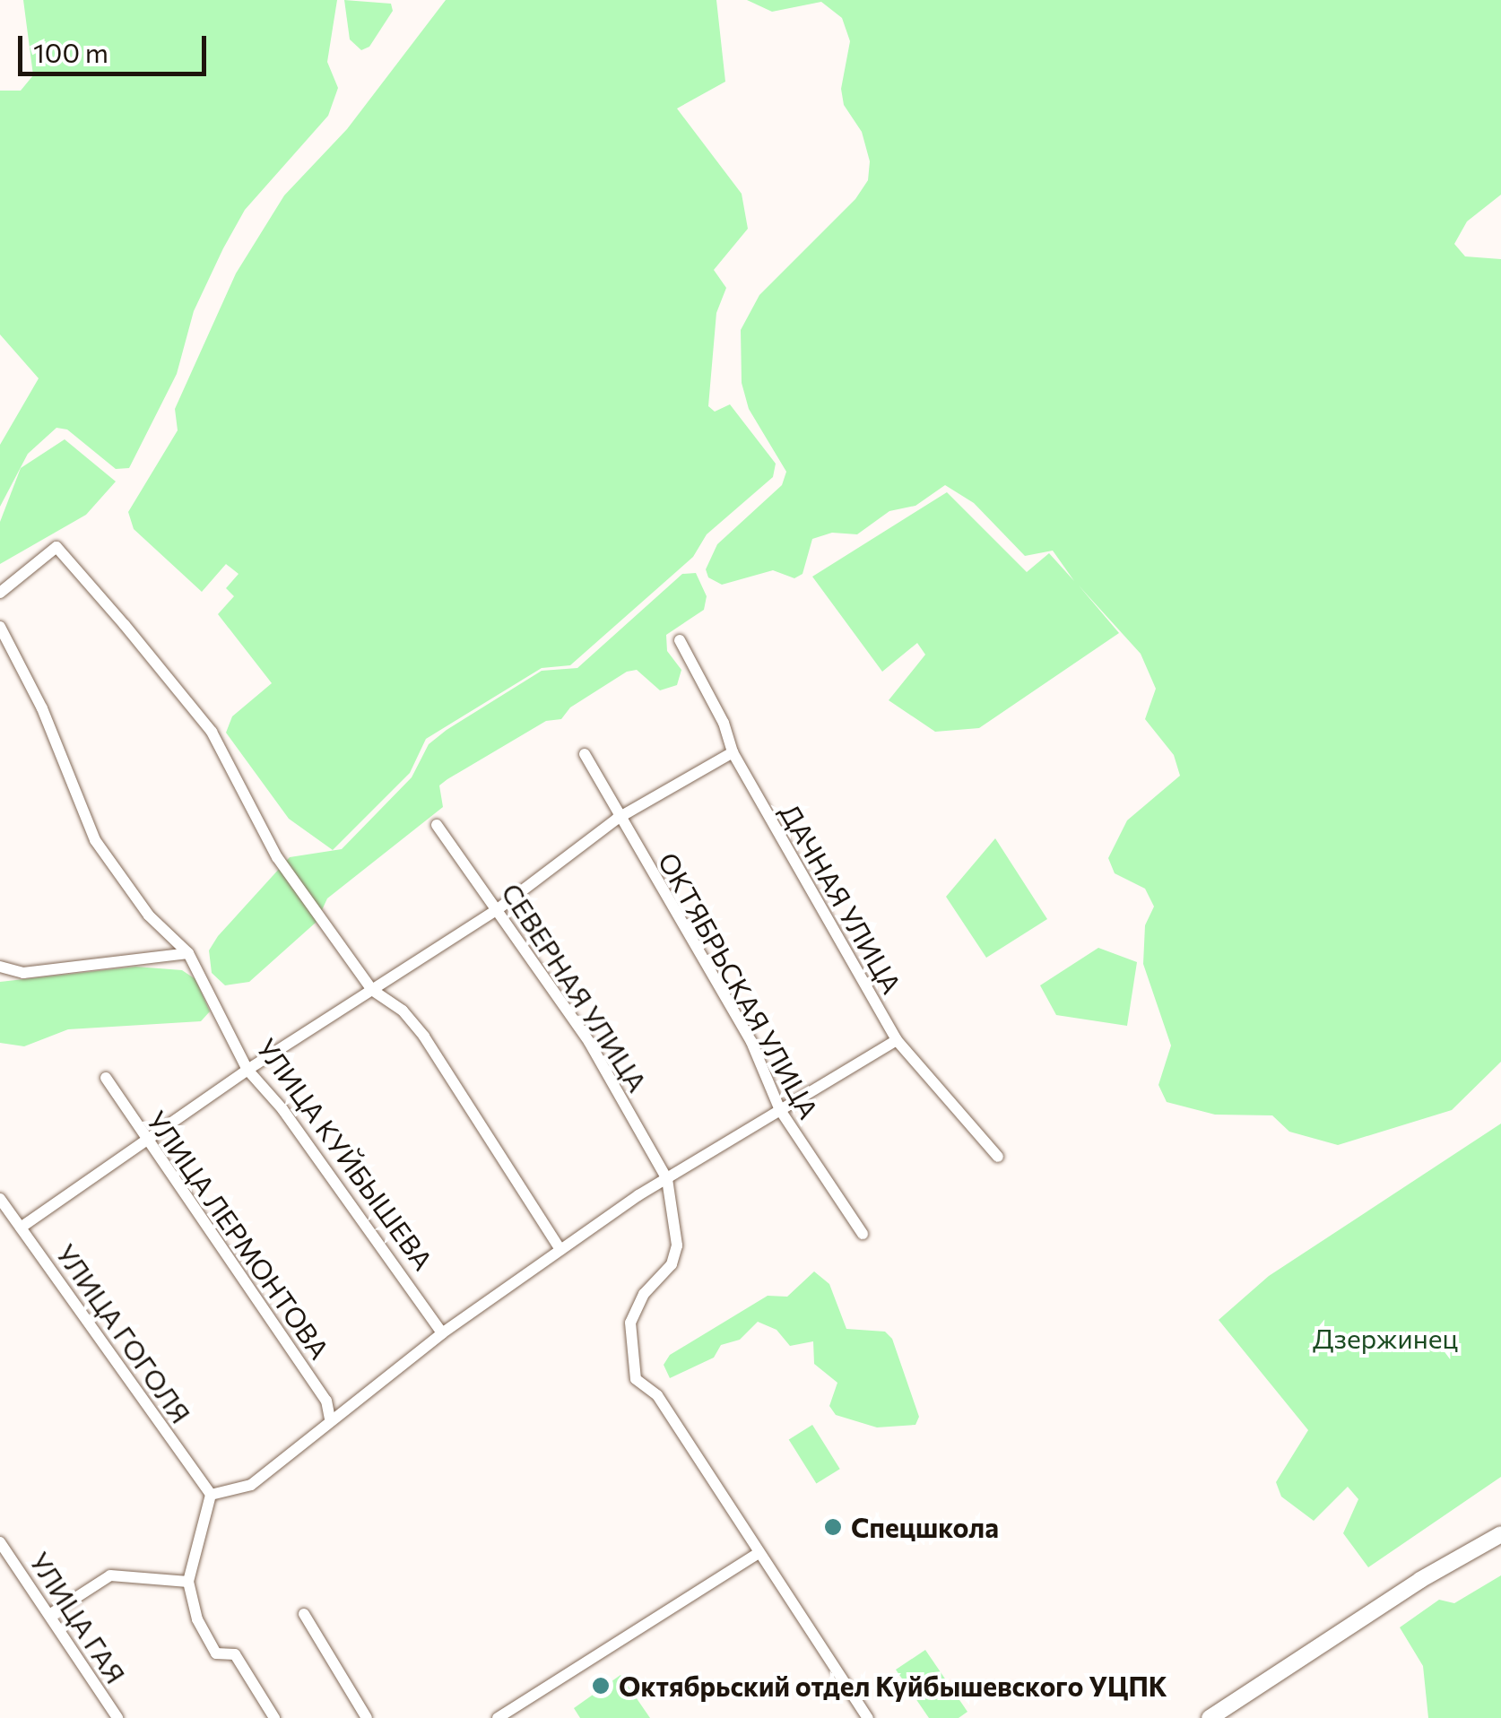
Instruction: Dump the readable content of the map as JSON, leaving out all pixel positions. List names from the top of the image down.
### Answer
{
  "streets": {
    "street": [
      "ДАЧНАЯ УЛИЦА",
      "ОКТЯБРЬСКАЯ УЛИЦА",
      "СЕВЕРНАЯ УЛИЦА",
      "УЛИЦА КУЙБЫШЕВА",
      "УЛИЦА ЛЕРМОНТОВА",
      "УЛИЦА ГОГОЛЯ",
      "УЛИЦА ГАЯ"
    ]
  },
  "parks": ["Дзержинец"],
  "places": ["Спецшкола", "Октябрьский отдел Куйбышевского УЦПК"],
  "scale_bar": "100 m"
}
